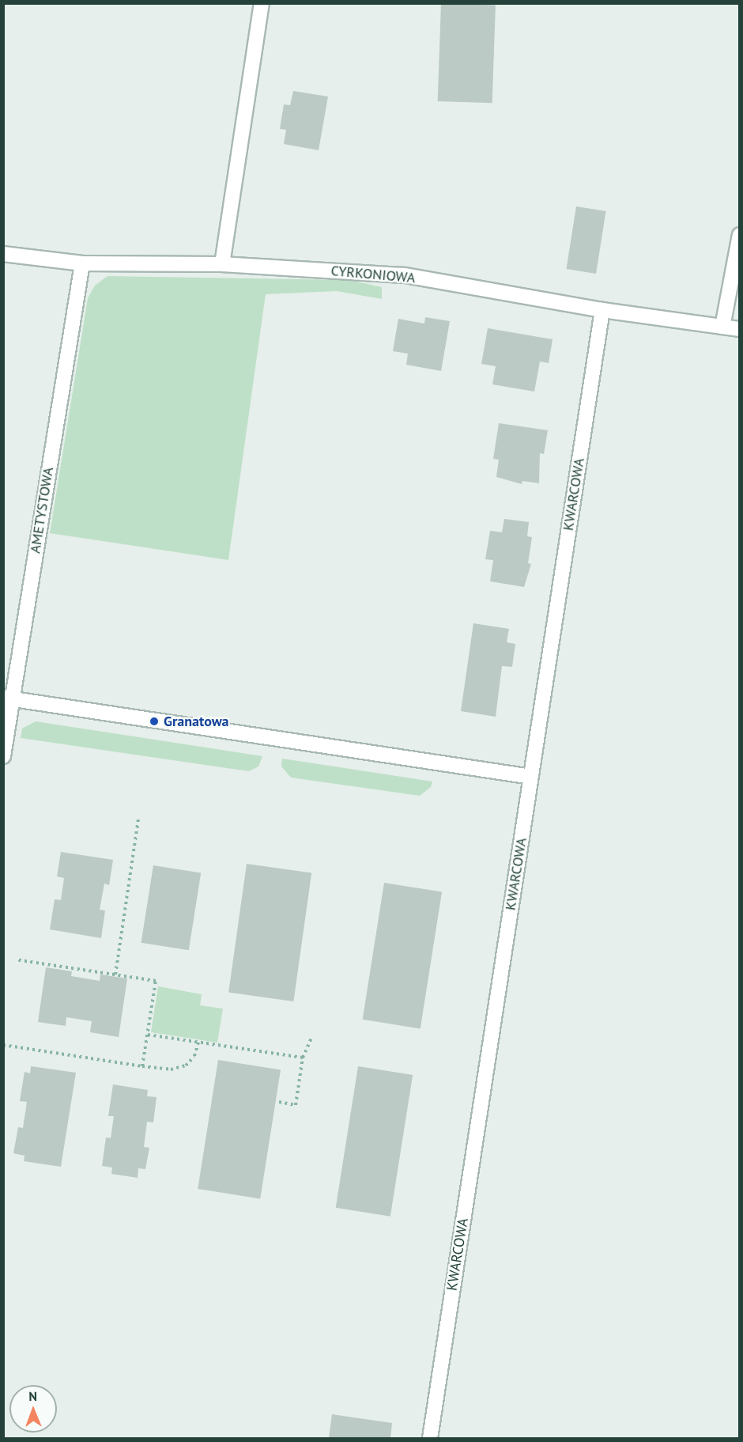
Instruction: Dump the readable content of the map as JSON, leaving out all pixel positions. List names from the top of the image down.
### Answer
{
  "streets": {
    "street": ["CYRKONIOWA", "KWARCOWA", "AMETYSTOWA"]
  },
  "crossings": [
    ["CYRKONIOWA", "KWARCOWA"],
    ["CYRKONIOWA", "AMETYSTOWA"]
  ],
  "places": ["Granatowa"],
  "north": "top"
}
